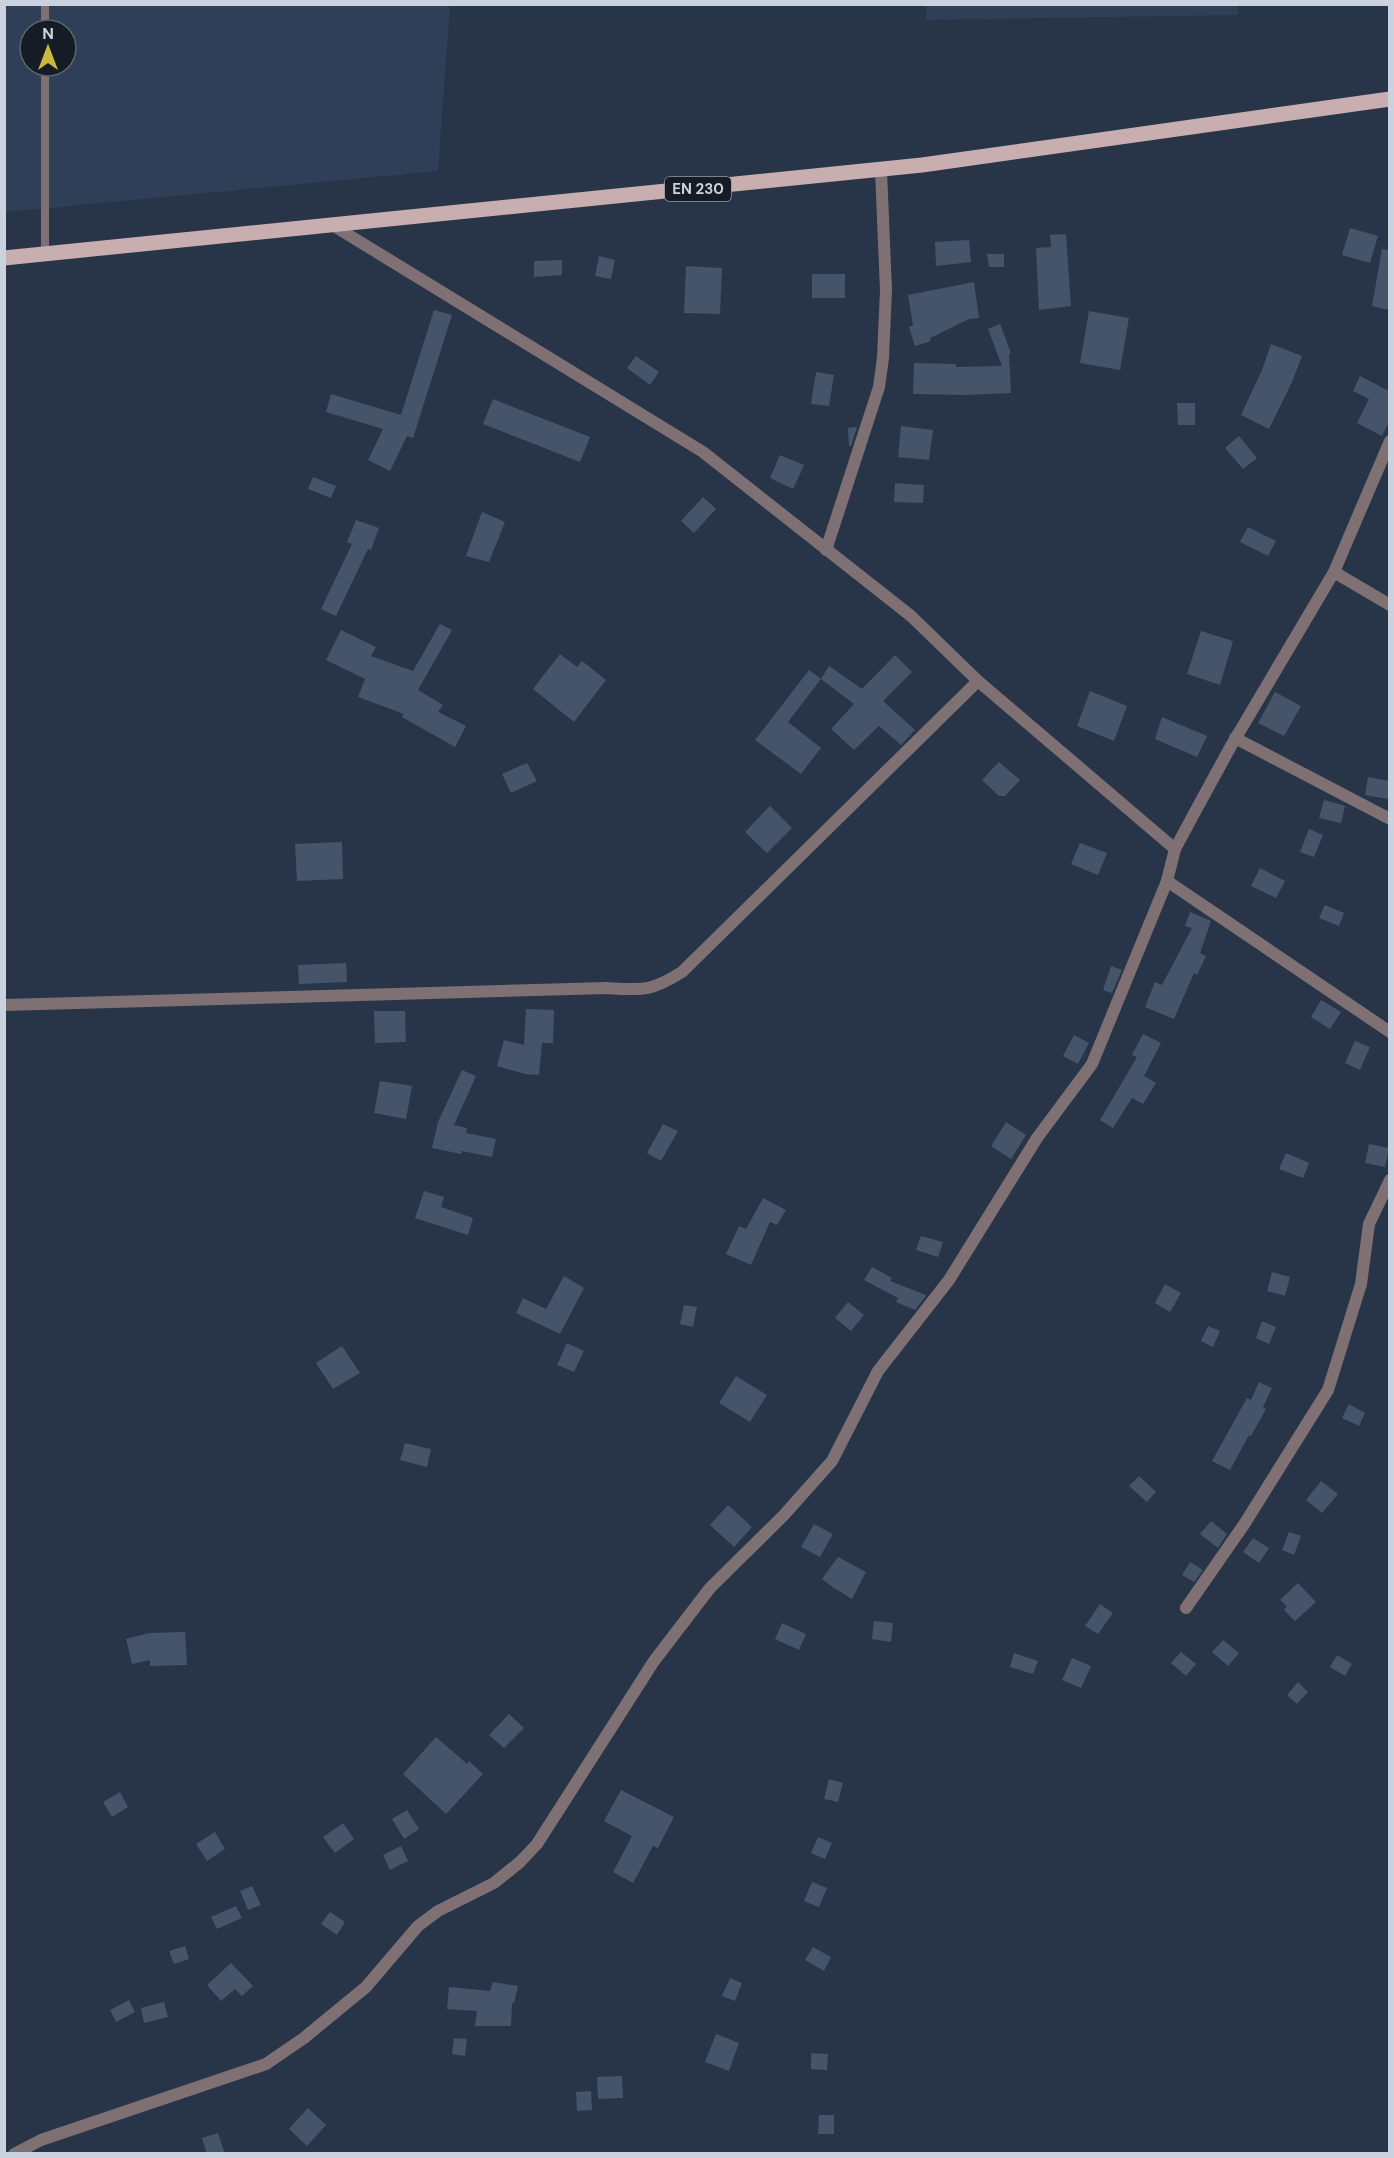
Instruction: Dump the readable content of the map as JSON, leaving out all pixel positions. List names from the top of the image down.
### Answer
{
  "streets": {
    "main road": ["EN 230"]
  },
  "north": "top"
}
